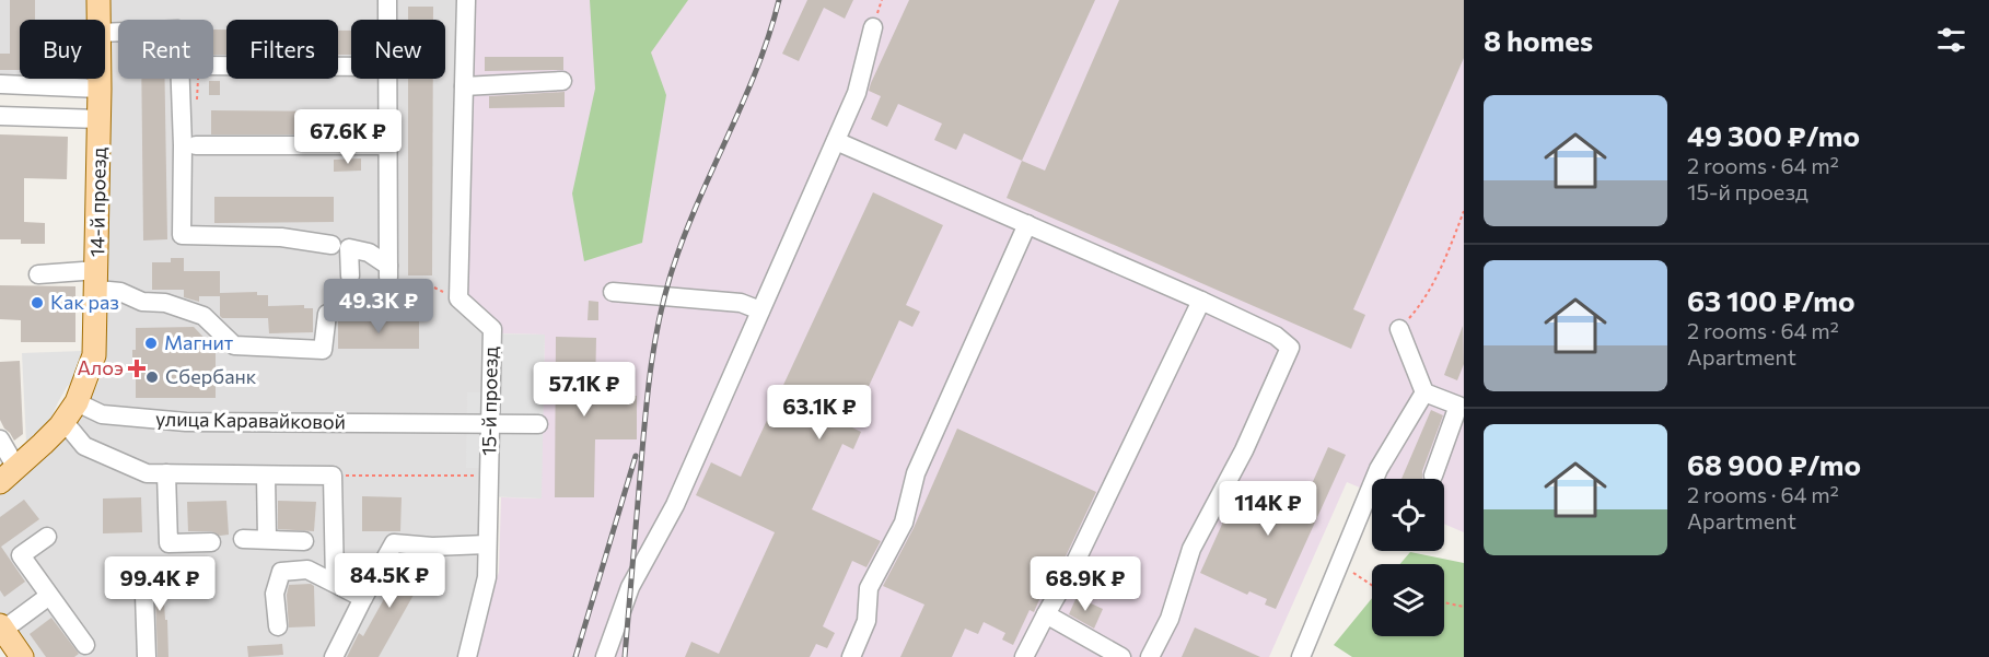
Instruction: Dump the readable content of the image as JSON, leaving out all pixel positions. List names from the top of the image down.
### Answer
{
  "streets": {
    "main road": ["14-й проезд"],
    "street": ["15-й проезд", "улица Каравайковой"]
  },
  "crossings": [
    ["14-й проезд", "улица Каравайковой"],
    ["15-й проезд", "улица Каравайковой"]
  ],
  "places": {
    "other": ["Как раз", "Магнит", "Сбербанк"],
    "health": ["Алоэ"]
  },
  "page": {
    "heading": "8 homes",
    "chip": [
      "Buy",
      "Rent",
      "Filters",
      "New"
    ],
    "list": [
      {
        "name": "49 300 ₽/mo",
        "note": "2 rooms · 64 m² · 15-й проезд"
      },
      {
        "name": "63 100 ₽/mo",
        "note": "2 rooms · 64 m² · Apartment"
      },
      {
        "name": "68 900 ₽/mo",
        "note": "2 rooms · 64 m² · Apartment"
      }
    ],
    "price": [
      "67.6K ₽",
      "49.3K ₽",
      "57.1K ₽",
      "63.1K ₽",
      "114K ₽",
      "84.5K ₽",
      "99.4K ₽",
      "68.9K ₽"
    ]
  }
}
